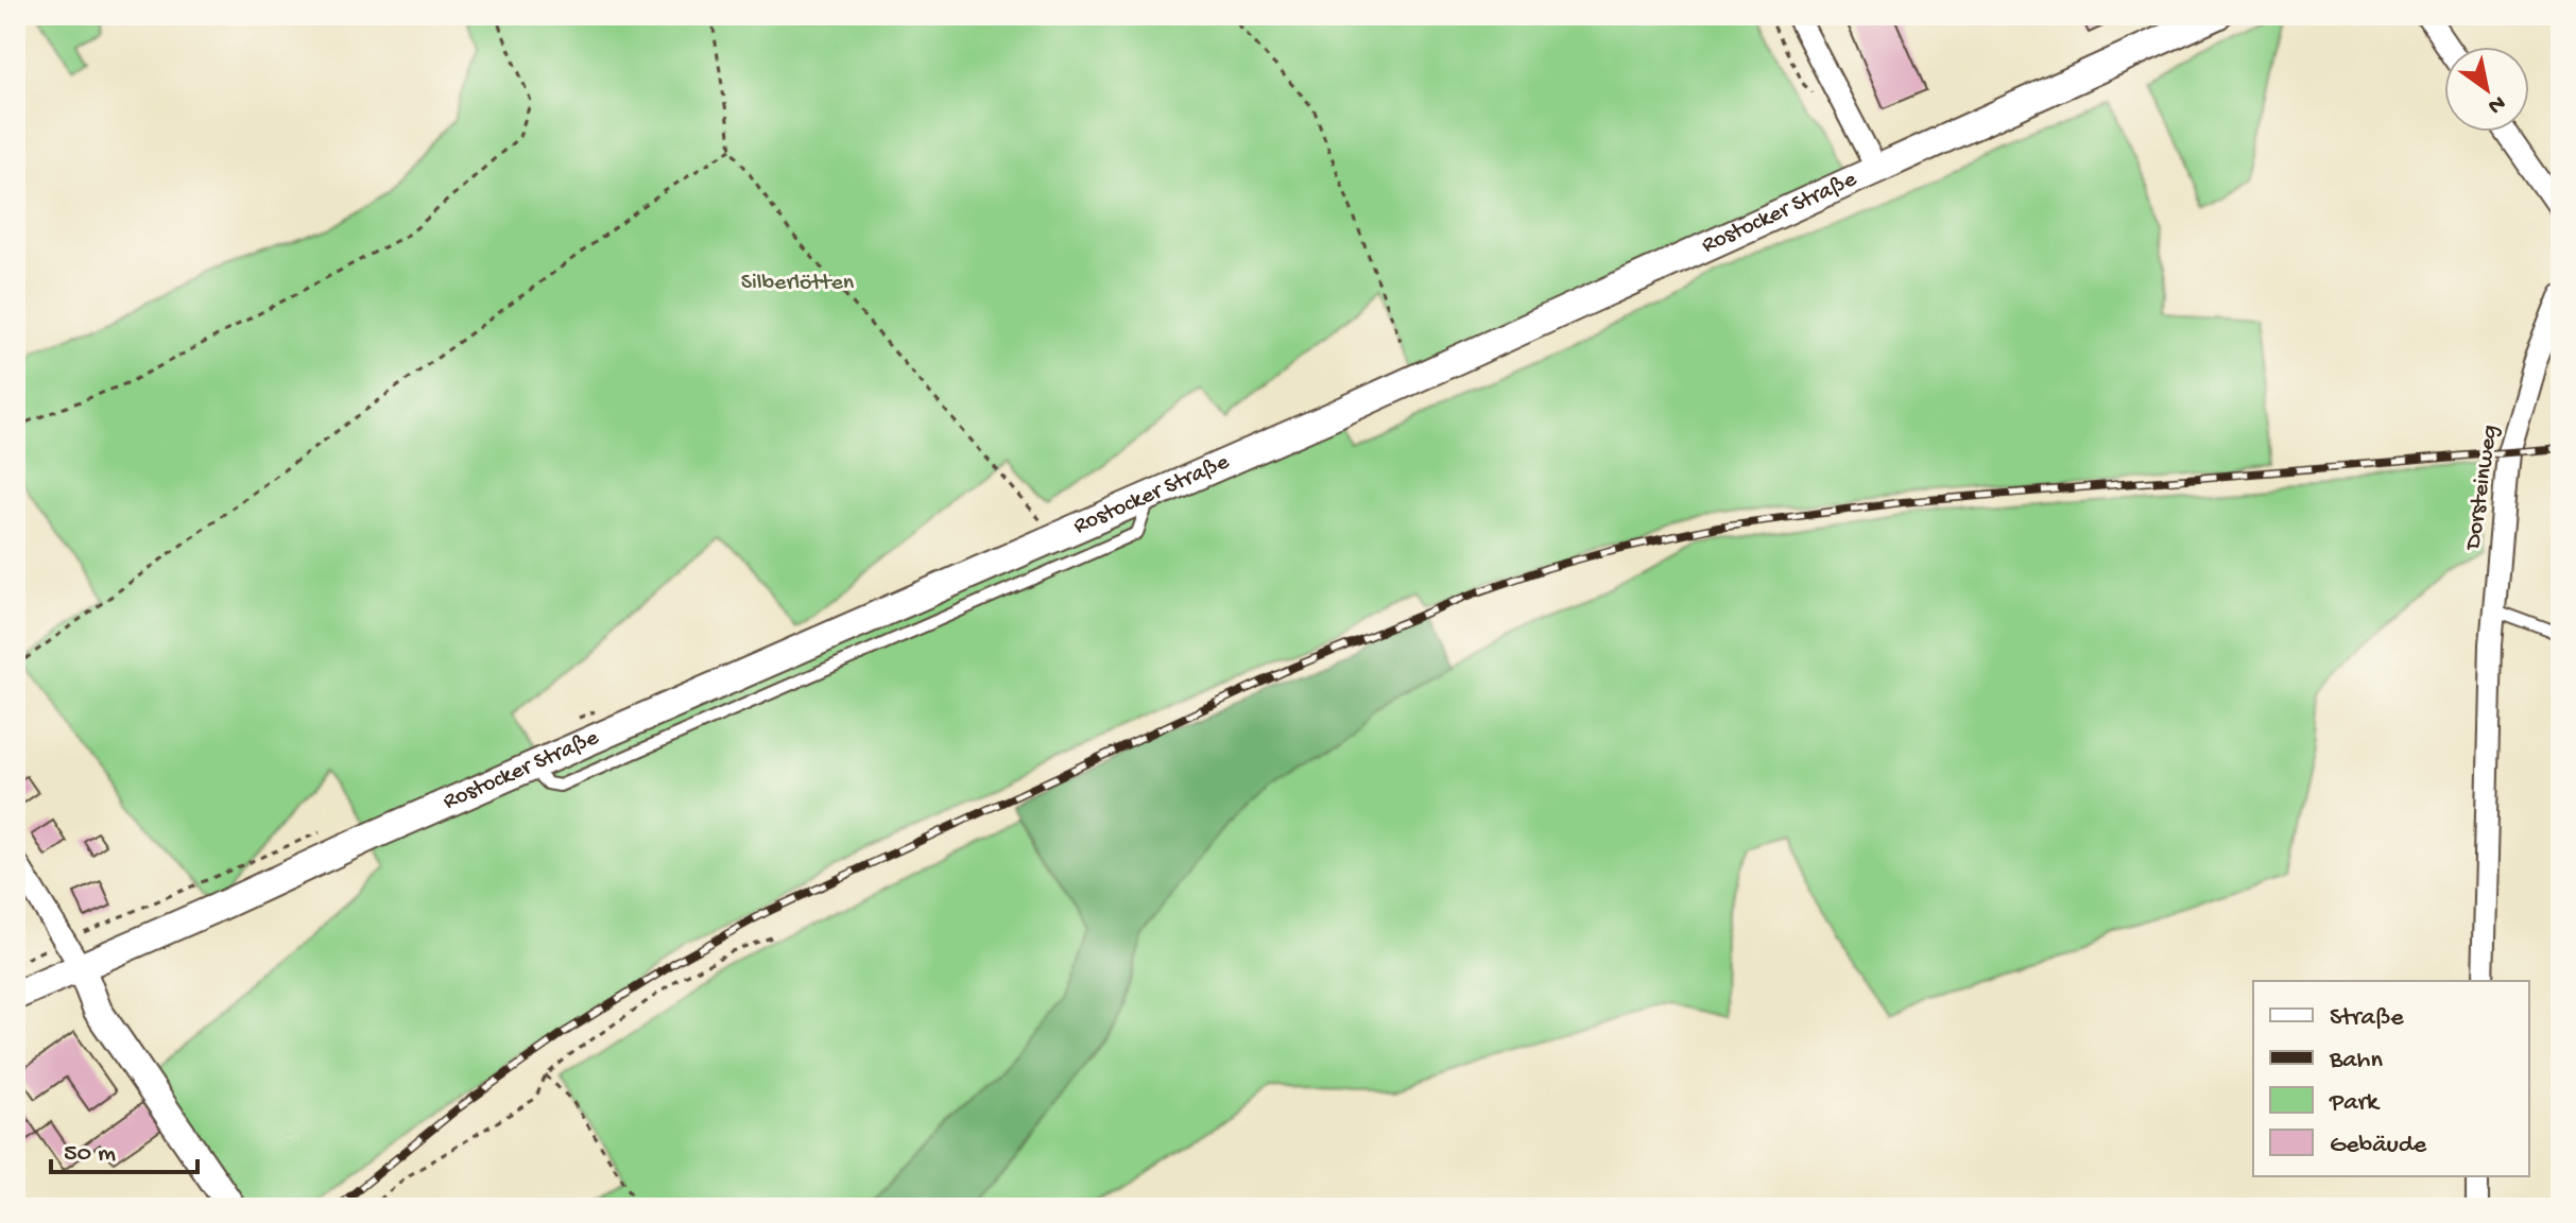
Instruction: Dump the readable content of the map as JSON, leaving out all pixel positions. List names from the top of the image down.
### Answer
{
  "streets": {
    "street": ["Rostocker Straße", "Dorsteinweg"]
  },
  "parks": ["Silberlötten"],
  "legend": [
    "Straße",
    "Bahn",
    "Park",
    "Gebäude"
  ],
  "scale_bar": "50 m",
  "north": "bottom right"
}
